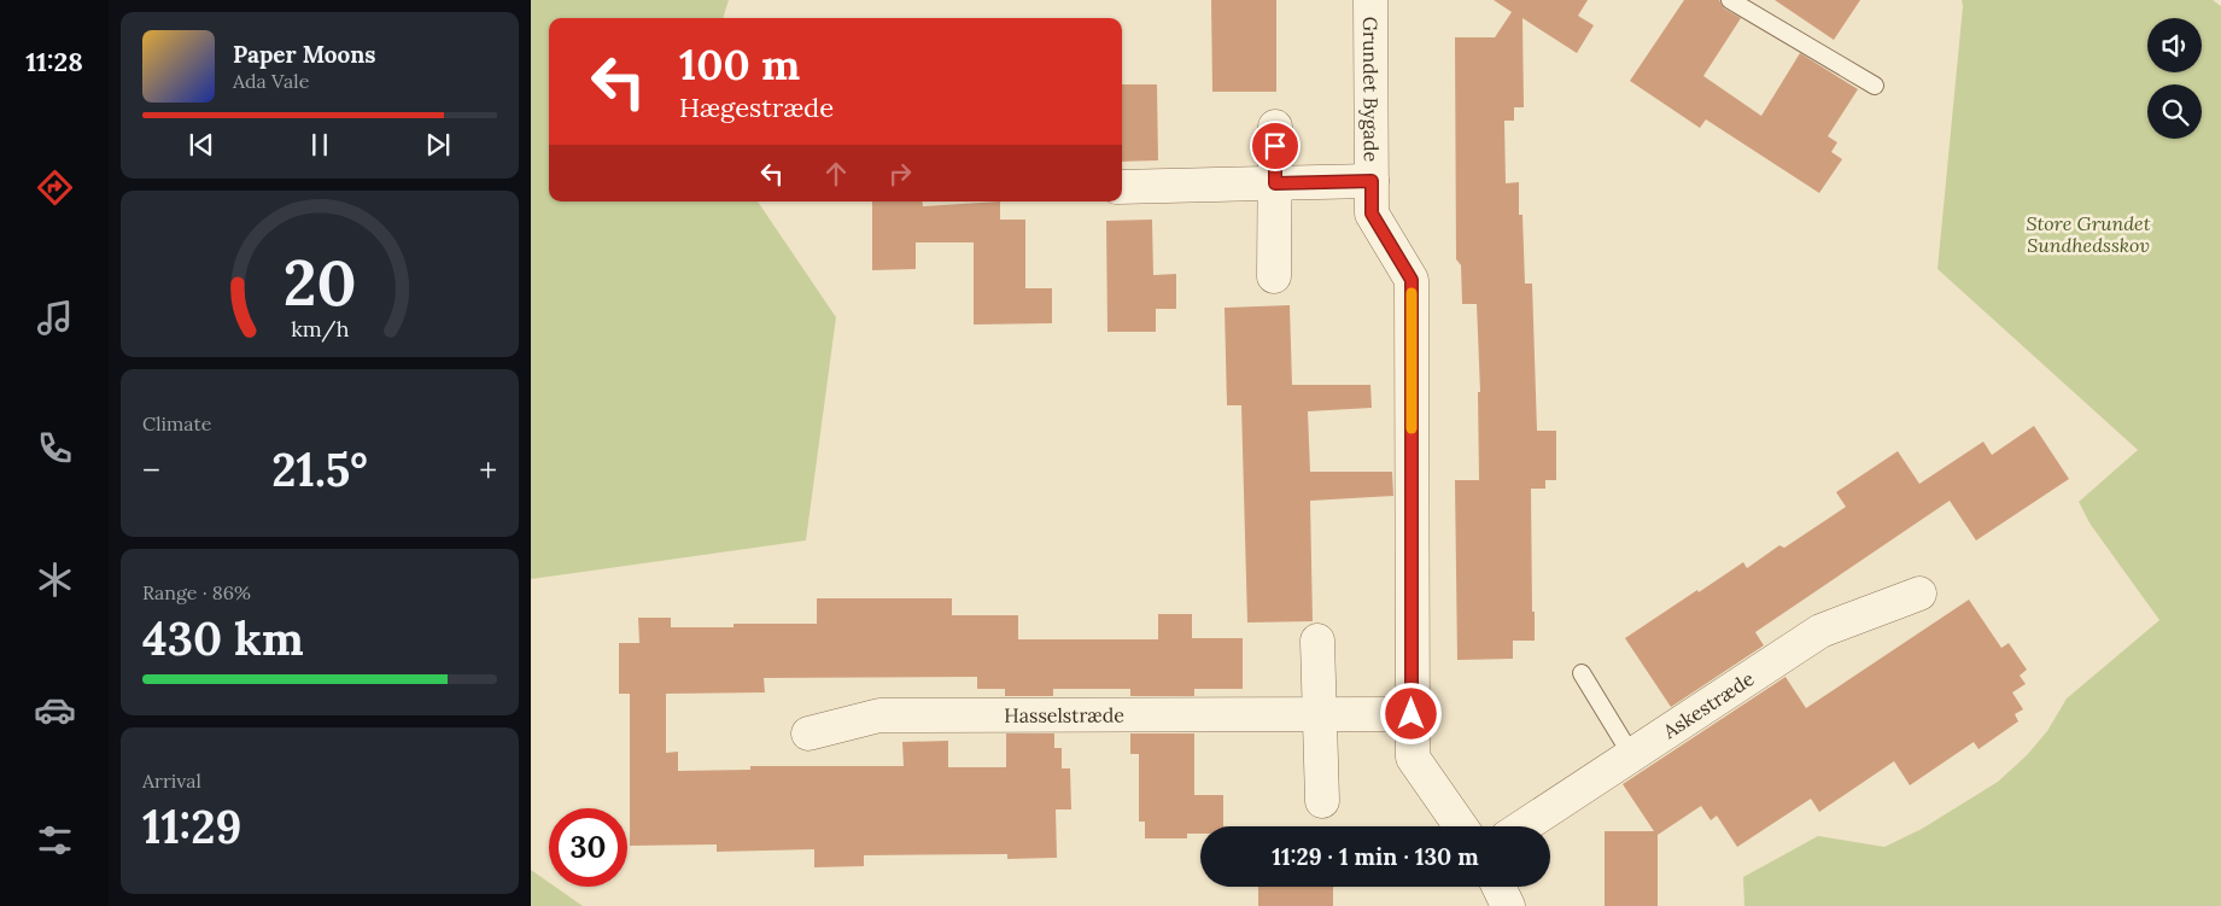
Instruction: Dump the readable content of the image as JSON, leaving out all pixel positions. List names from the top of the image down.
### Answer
{
  "streets": {
    "street": ["Grundet Bygade", "Askestræde", "Hasselstræde"]
  },
  "crossings": [
    ["Grundet Bygade", "Hasselstræde"]
  ],
  "parks": ["Store Grundet Sundhedsskov"],
  "page": {
    "tabs": "11:28",
    "turn": ["100 m", "Hægestræde"],
    "song": ["Paper Moons", "Ada Vale"],
    "tile": [
      "Climate",
      ["Range · 86%", "430 km"],
      ["Arrival", "11:29"]
    ],
    "heat": ["−", "21.5°", "+"],
    "limit": "30",
    "trip": "11:29 · 1 min · 130 m",
    "gauge": ["20", "km/h"]
  }
}
